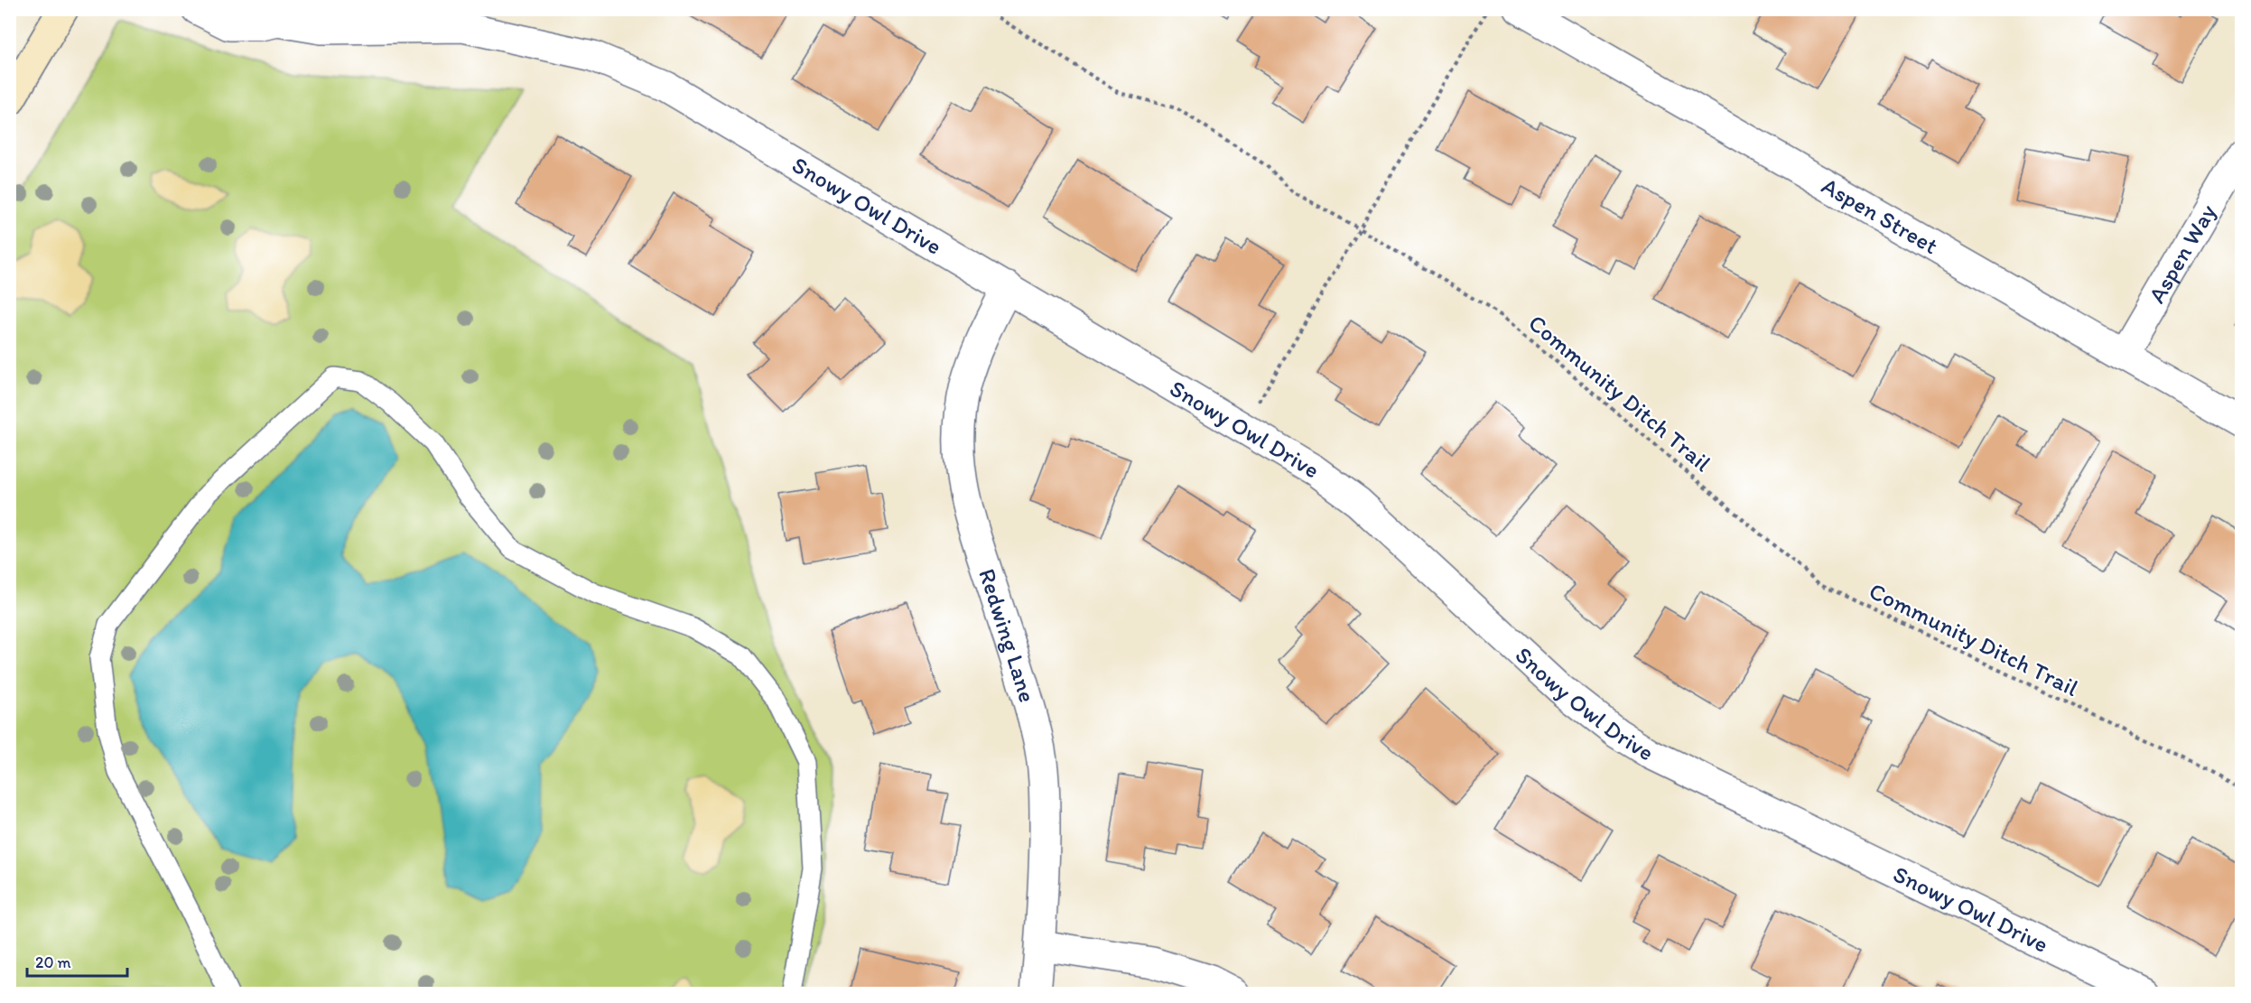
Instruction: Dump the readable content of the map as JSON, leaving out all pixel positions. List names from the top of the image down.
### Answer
{
  "streets": {
    "street": [
      "Snowy Owl Drive",
      "Aspen Street",
      "Aspen Way",
      "Redwing Lane"
    ],
    "path": ["Community Ditch Trail"]
  },
  "crossings": [
    ["Snowy Owl Drive", "Redwing Lane"],
    ["Aspen Street", "Aspen Way"]
  ],
  "scale_bar": "20 m"
}
